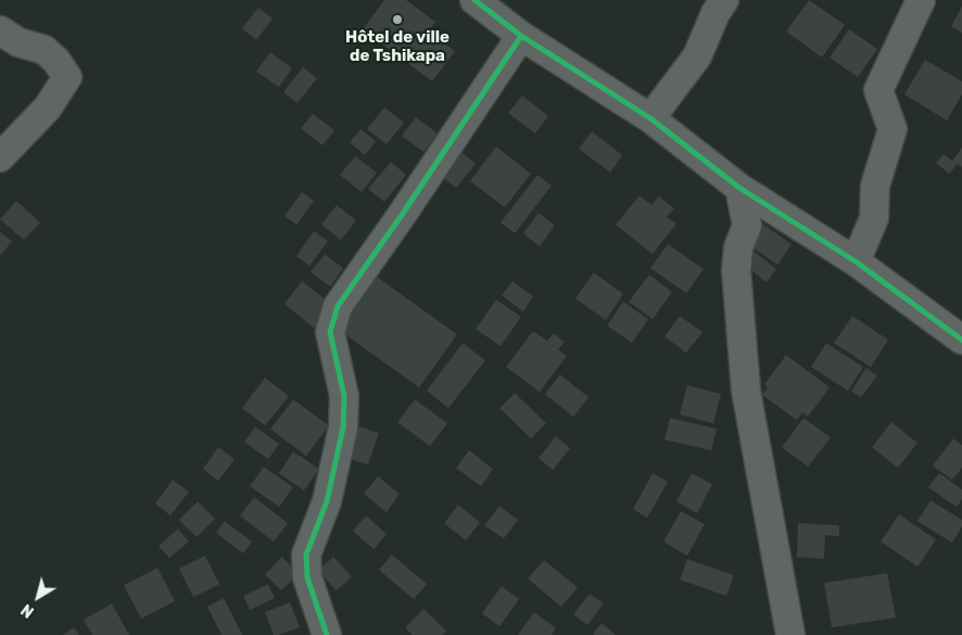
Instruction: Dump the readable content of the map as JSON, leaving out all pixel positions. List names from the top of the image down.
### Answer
{
  "places": ["Hôtel de ville de Tshikapa"],
  "north": "bottom left"
}
